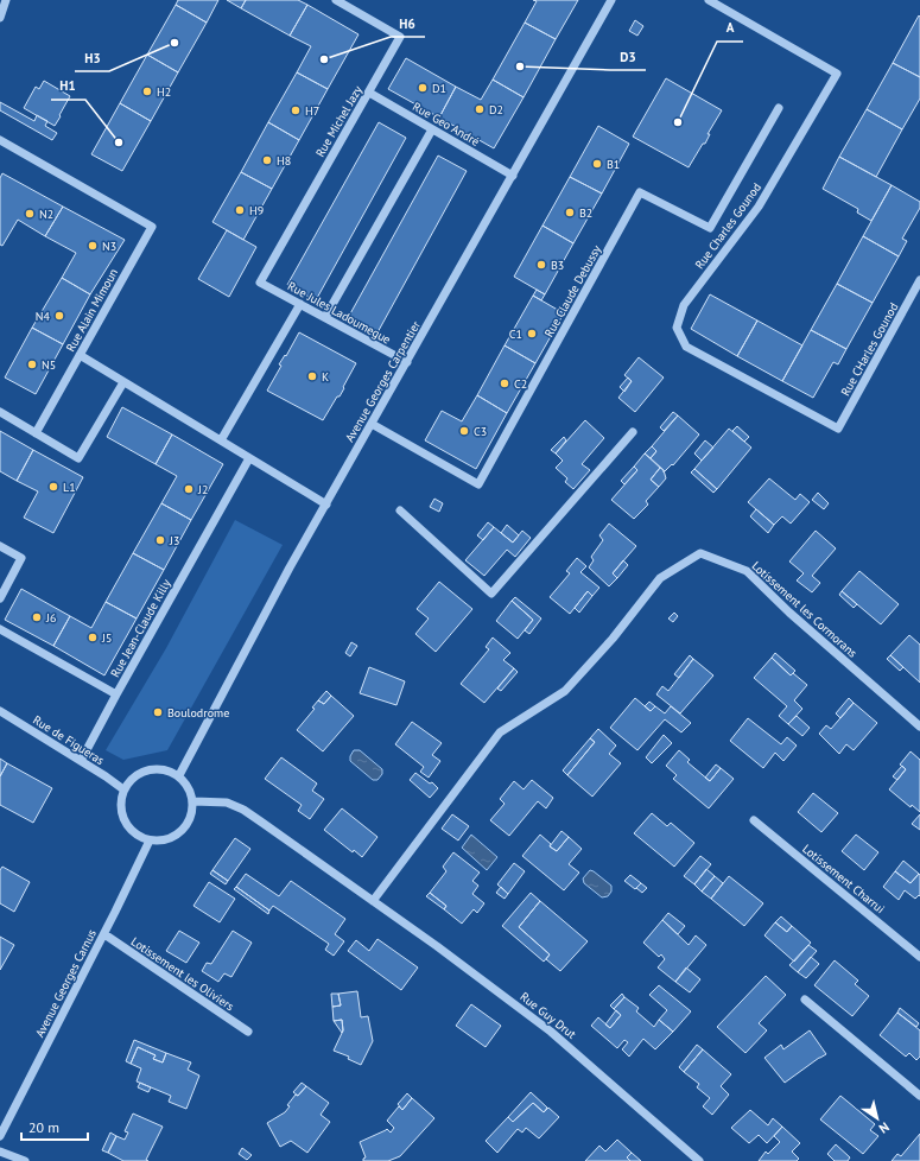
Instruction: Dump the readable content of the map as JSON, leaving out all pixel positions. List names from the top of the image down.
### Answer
{
  "streets": {
    "street": [
      "Rue Michel Jazy",
      "Rue Geo André",
      "Rue Charles Gounod",
      "Rue Claude Debussy",
      "Rue Alain Mimoun",
      "Rue Jules Ladoumegue",
      "Rue CHarles Gounod",
      "Avenue Georges Carpentier",
      "Lotissement les Cormorans",
      "Rue Jean-Claude Killy",
      "Rue de Figueras",
      "Lotissement Charrui",
      "Lotissement les Oliviers",
      "Avenue Georges Carnus",
      "Rue Guy Drut"
    ]
  },
  "crossings": [
    ["Rue Michel Jazy", "Rue Geo André"],
    ["Rue Michel Jazy", "Rue Jules Ladoumegue"],
    ["Rue Geo André", "Avenue Georges Carpentier"],
    ["Rue Charles Gounod", "Rue CHarles Gounod"],
    ["Rue Claude Debussy", "Avenue Georges Carpentier"],
    ["Rue Jules Ladoumegue", "Avenue Georges Carpentier"],
    ["Avenue Georges Carpentier", "Rue de Figueras"],
    ["Avenue Georges Carpentier", "Avenue Georges Carnus"],
    ["Avenue Georges Carpentier", "Rue Guy Drut"],
    ["Lotissement les Cormorans", "Rue Guy Drut"],
    ["Rue de Figueras", "Avenue Georges Carnus"],
    ["Rue de Figueras", "Rue Guy Drut"],
    ["Lotissement les Oliviers", "Avenue Georges Carnus"],
    ["Avenue Georges Carnus", "Rue Guy Drut"]
  ],
  "places": [
    "H3",
    "H6",
    "D3",
    "D1",
    "H2",
    "D2",
    "H7",
    "A",
    "H1",
    "H8",
    "B1",
    "H9",
    "B2",
    "N2",
    "N3",
    "B3",
    "N4",
    "C1",
    "N5",
    "K",
    "C2",
    "C3",
    "L1",
    "J2",
    "J3",
    "J6",
    "J5",
    "Boulodrome"
  ],
  "scale_bar": "20 m",
  "north": "bottom right"
}
